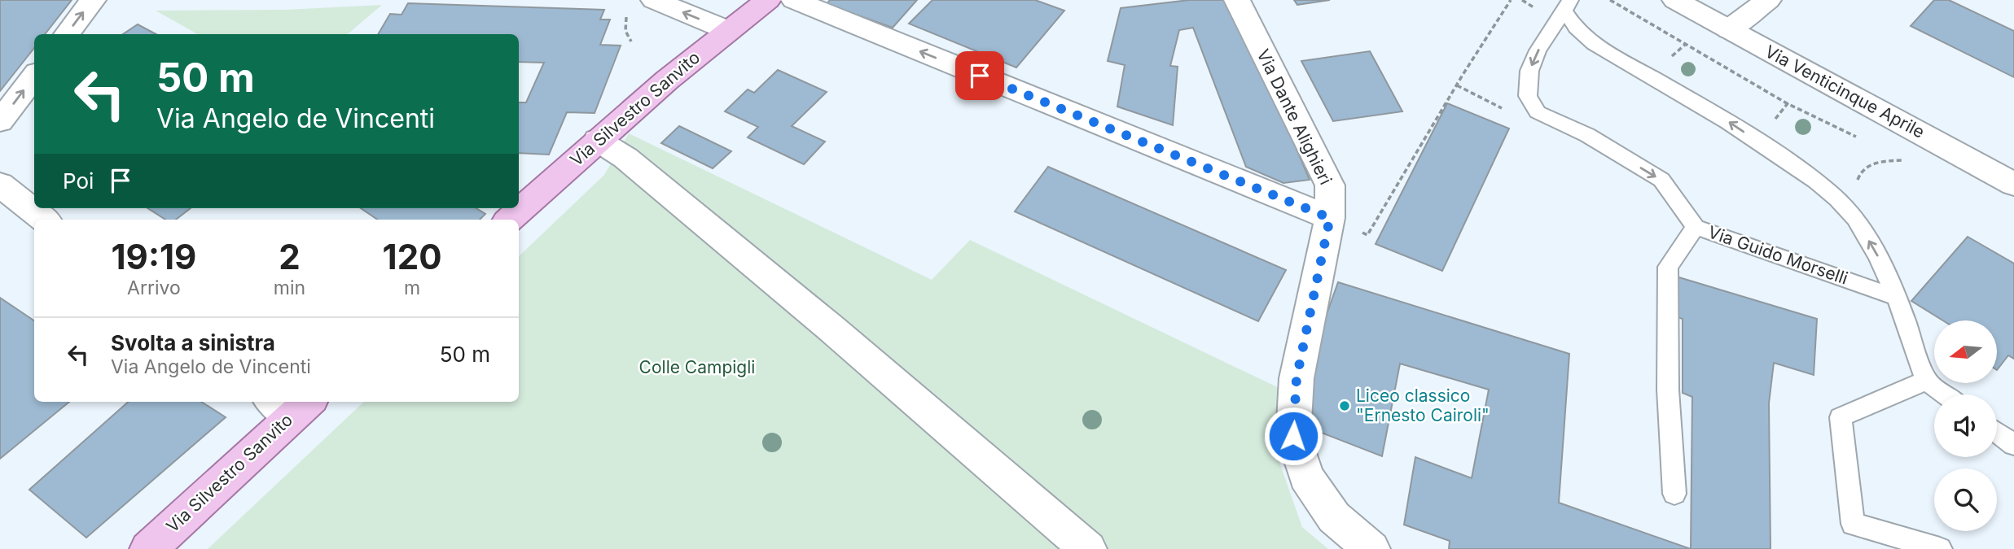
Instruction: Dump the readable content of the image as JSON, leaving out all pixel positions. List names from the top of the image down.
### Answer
{
  "streets": {
    "main road": ["Via Silvestro Sanvito"],
    "street": ["Via Venticinque Aprile", "Via Dante Alighieri"],
    "lane": ["Via Guido Morselli"]
  },
  "parks": ["Colle Campigli"],
  "places": ["Liceo classico \"Ernesto Cairoli\""],
  "north": "left",
  "page": {
    "turn": ["50 m", "Via Angelo de Vincenti"],
    "then": "Poi",
    "eta": [
      "19:19",
      "Arrivo",
      "2",
      "min",
      "120",
      "m"
    ],
    "list": [
      {
        "name": "Svolta a sinistra",
        "note": "Via Angelo de Vincenti",
        "value": "50 m"
      }
    ]
  }
}
